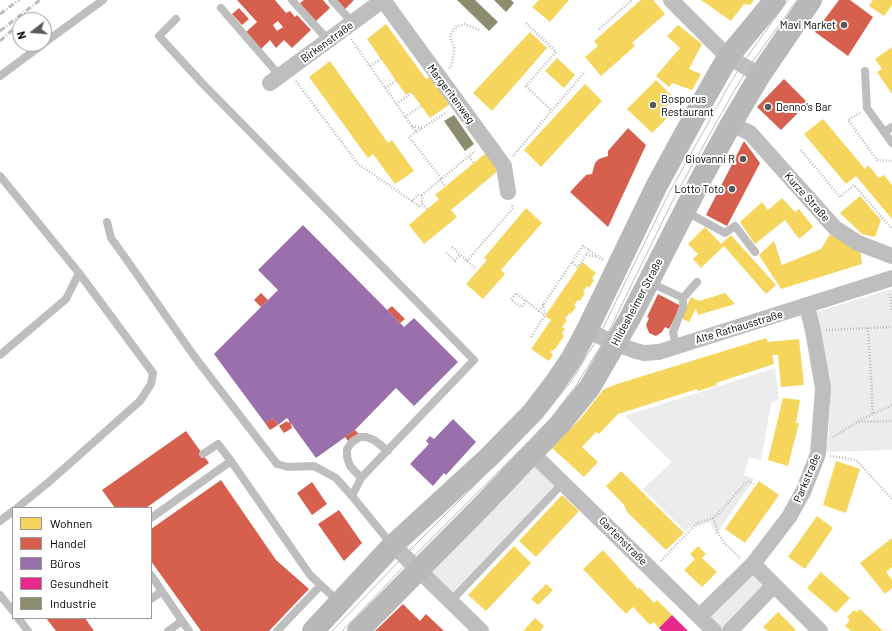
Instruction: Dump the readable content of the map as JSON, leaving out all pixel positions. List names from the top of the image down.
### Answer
{
  "streets": {
    "main road": ["Hildesheimer Straße"],
    "street": [
      "Birkenstraße",
      "Margeritenweg",
      "Kurze Straße",
      "Alte Rathausstraße",
      "Parkstraße",
      "Gartenstraße"
    ]
  },
  "crossings": [
    ["Birkenstraße", "Margeritenweg"],
    ["Kurze Straße", "Hildesheimer Straße"],
    ["Hildesheimer Straße", "Alte Rathausstraße"],
    ["Hildesheimer Straße", "Gartenstraße"],
    ["Alte Rathausstraße", "Parkstraße"],
    ["Parkstraße", "Gartenstraße"]
  ],
  "places": [
    "Mavi Market",
    "Bosporus Restaurant",
    "Denno's Bar",
    "Giovanni R",
    "Lotto Toto"
  ],
  "legend": [
    "Wohnen",
    "Handel",
    "Büros",
    "Gesundheit",
    "Industrie"
  ],
  "north": "left"
}
